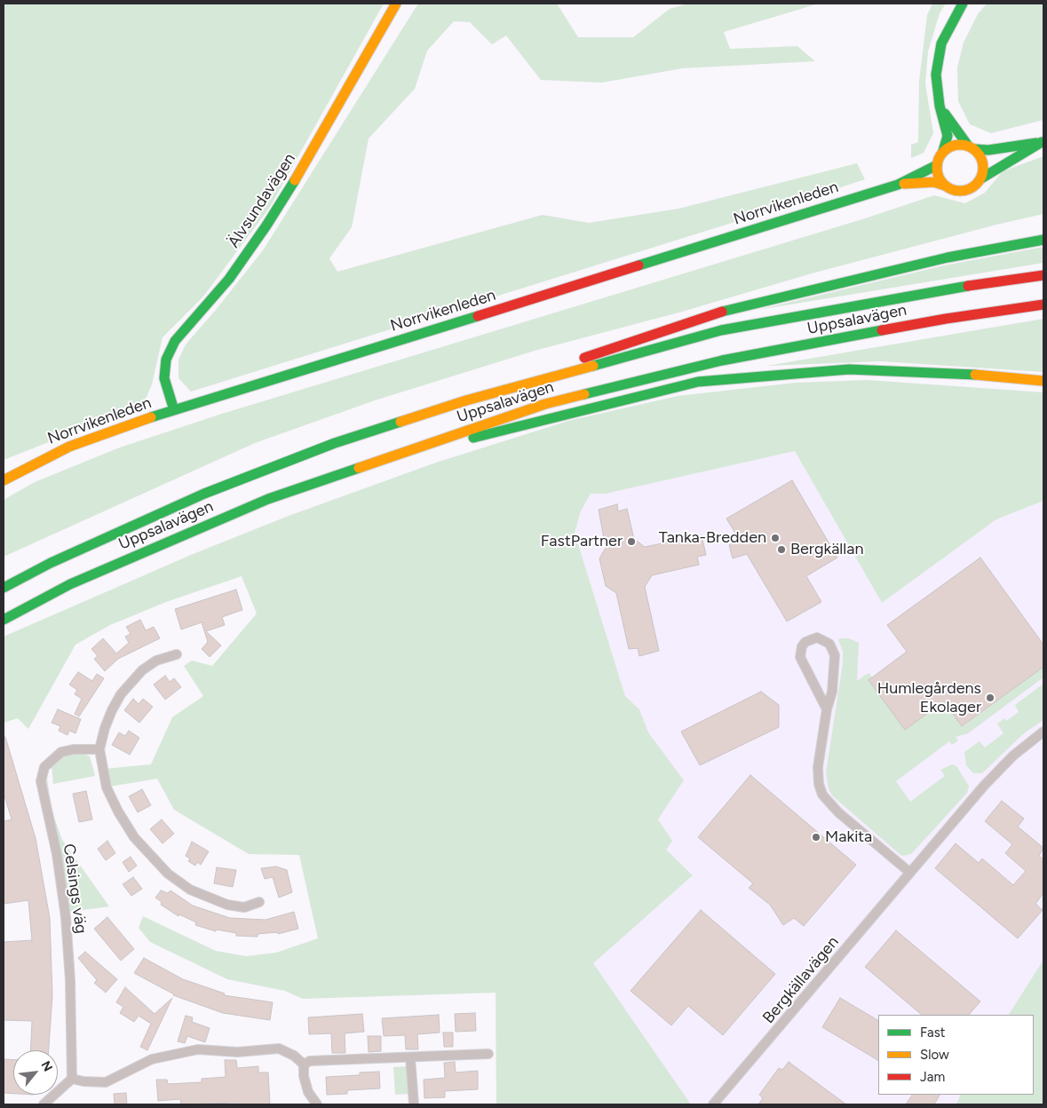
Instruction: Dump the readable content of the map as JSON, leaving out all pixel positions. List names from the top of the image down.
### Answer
{
  "streets": {
    "main road": ["Älvsundavägen", "Norrvikenleden", "Uppsalavägen"],
    "street": ["Celsings väg", "Bergkällavägen"]
  },
  "crossings": [
    ["Älvsundavägen", "Norrvikenleden"]
  ],
  "places": [
    "Tanka-Bredden",
    "FastPartner",
    "Bergkällan",
    "Humlegårdens Ekolager",
    "Makita"
  ],
  "legend": ["Fast", "Slow", "Jam"],
  "north": "top right"
}
